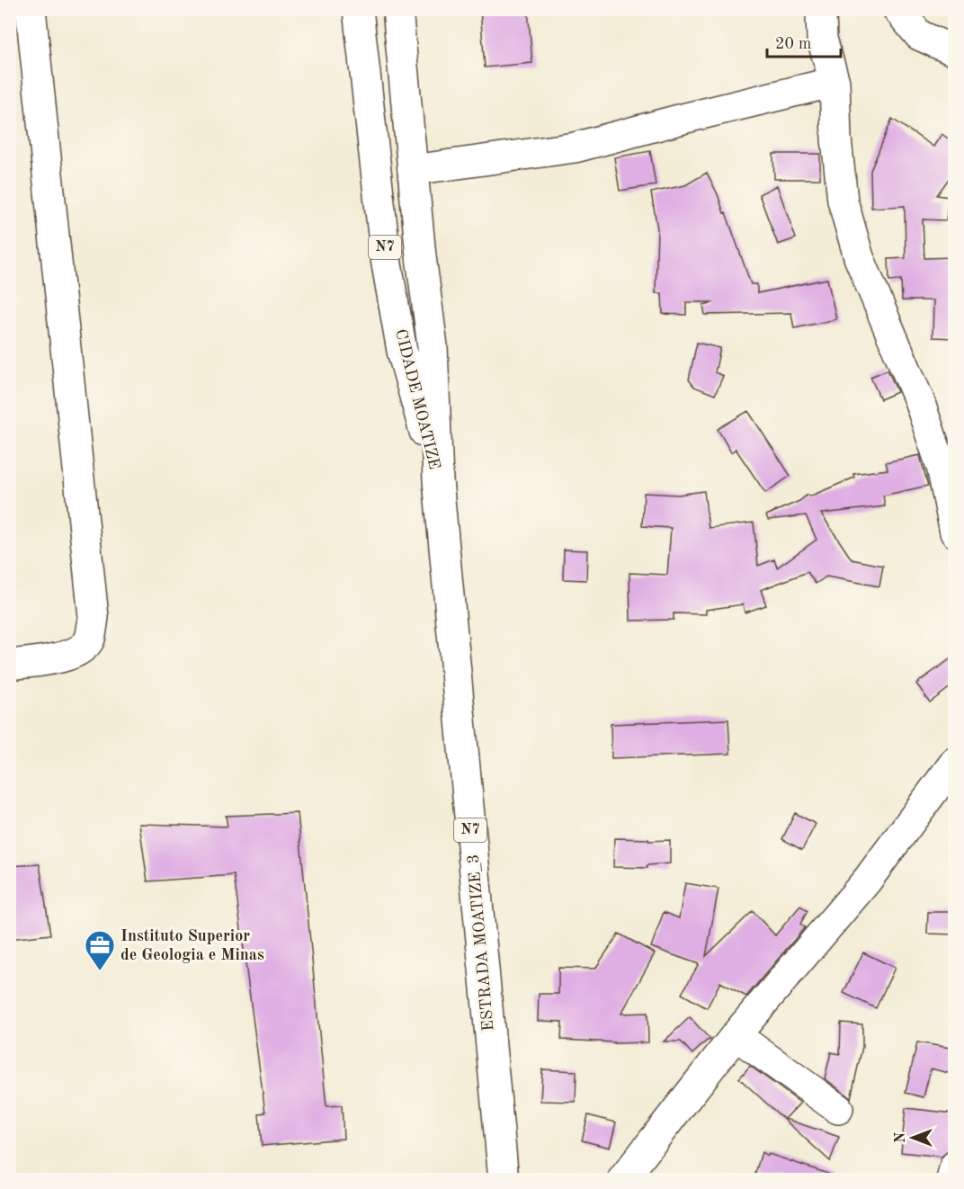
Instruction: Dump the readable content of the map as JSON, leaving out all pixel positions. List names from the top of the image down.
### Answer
{
  "streets": {
    "main road": ["N7", "CIDADE MOATIZE", "ESTRADA MOATIZE_3"]
  },
  "crossings": [
    ["CIDADE MOATIZE", "ESTRADA MOATIZE_3"]
  ],
  "places": {
    "office": ["Instituto Superior de Geologia e Minas"]
  },
  "scale_bar": "20 m",
  "north": "left"
}
